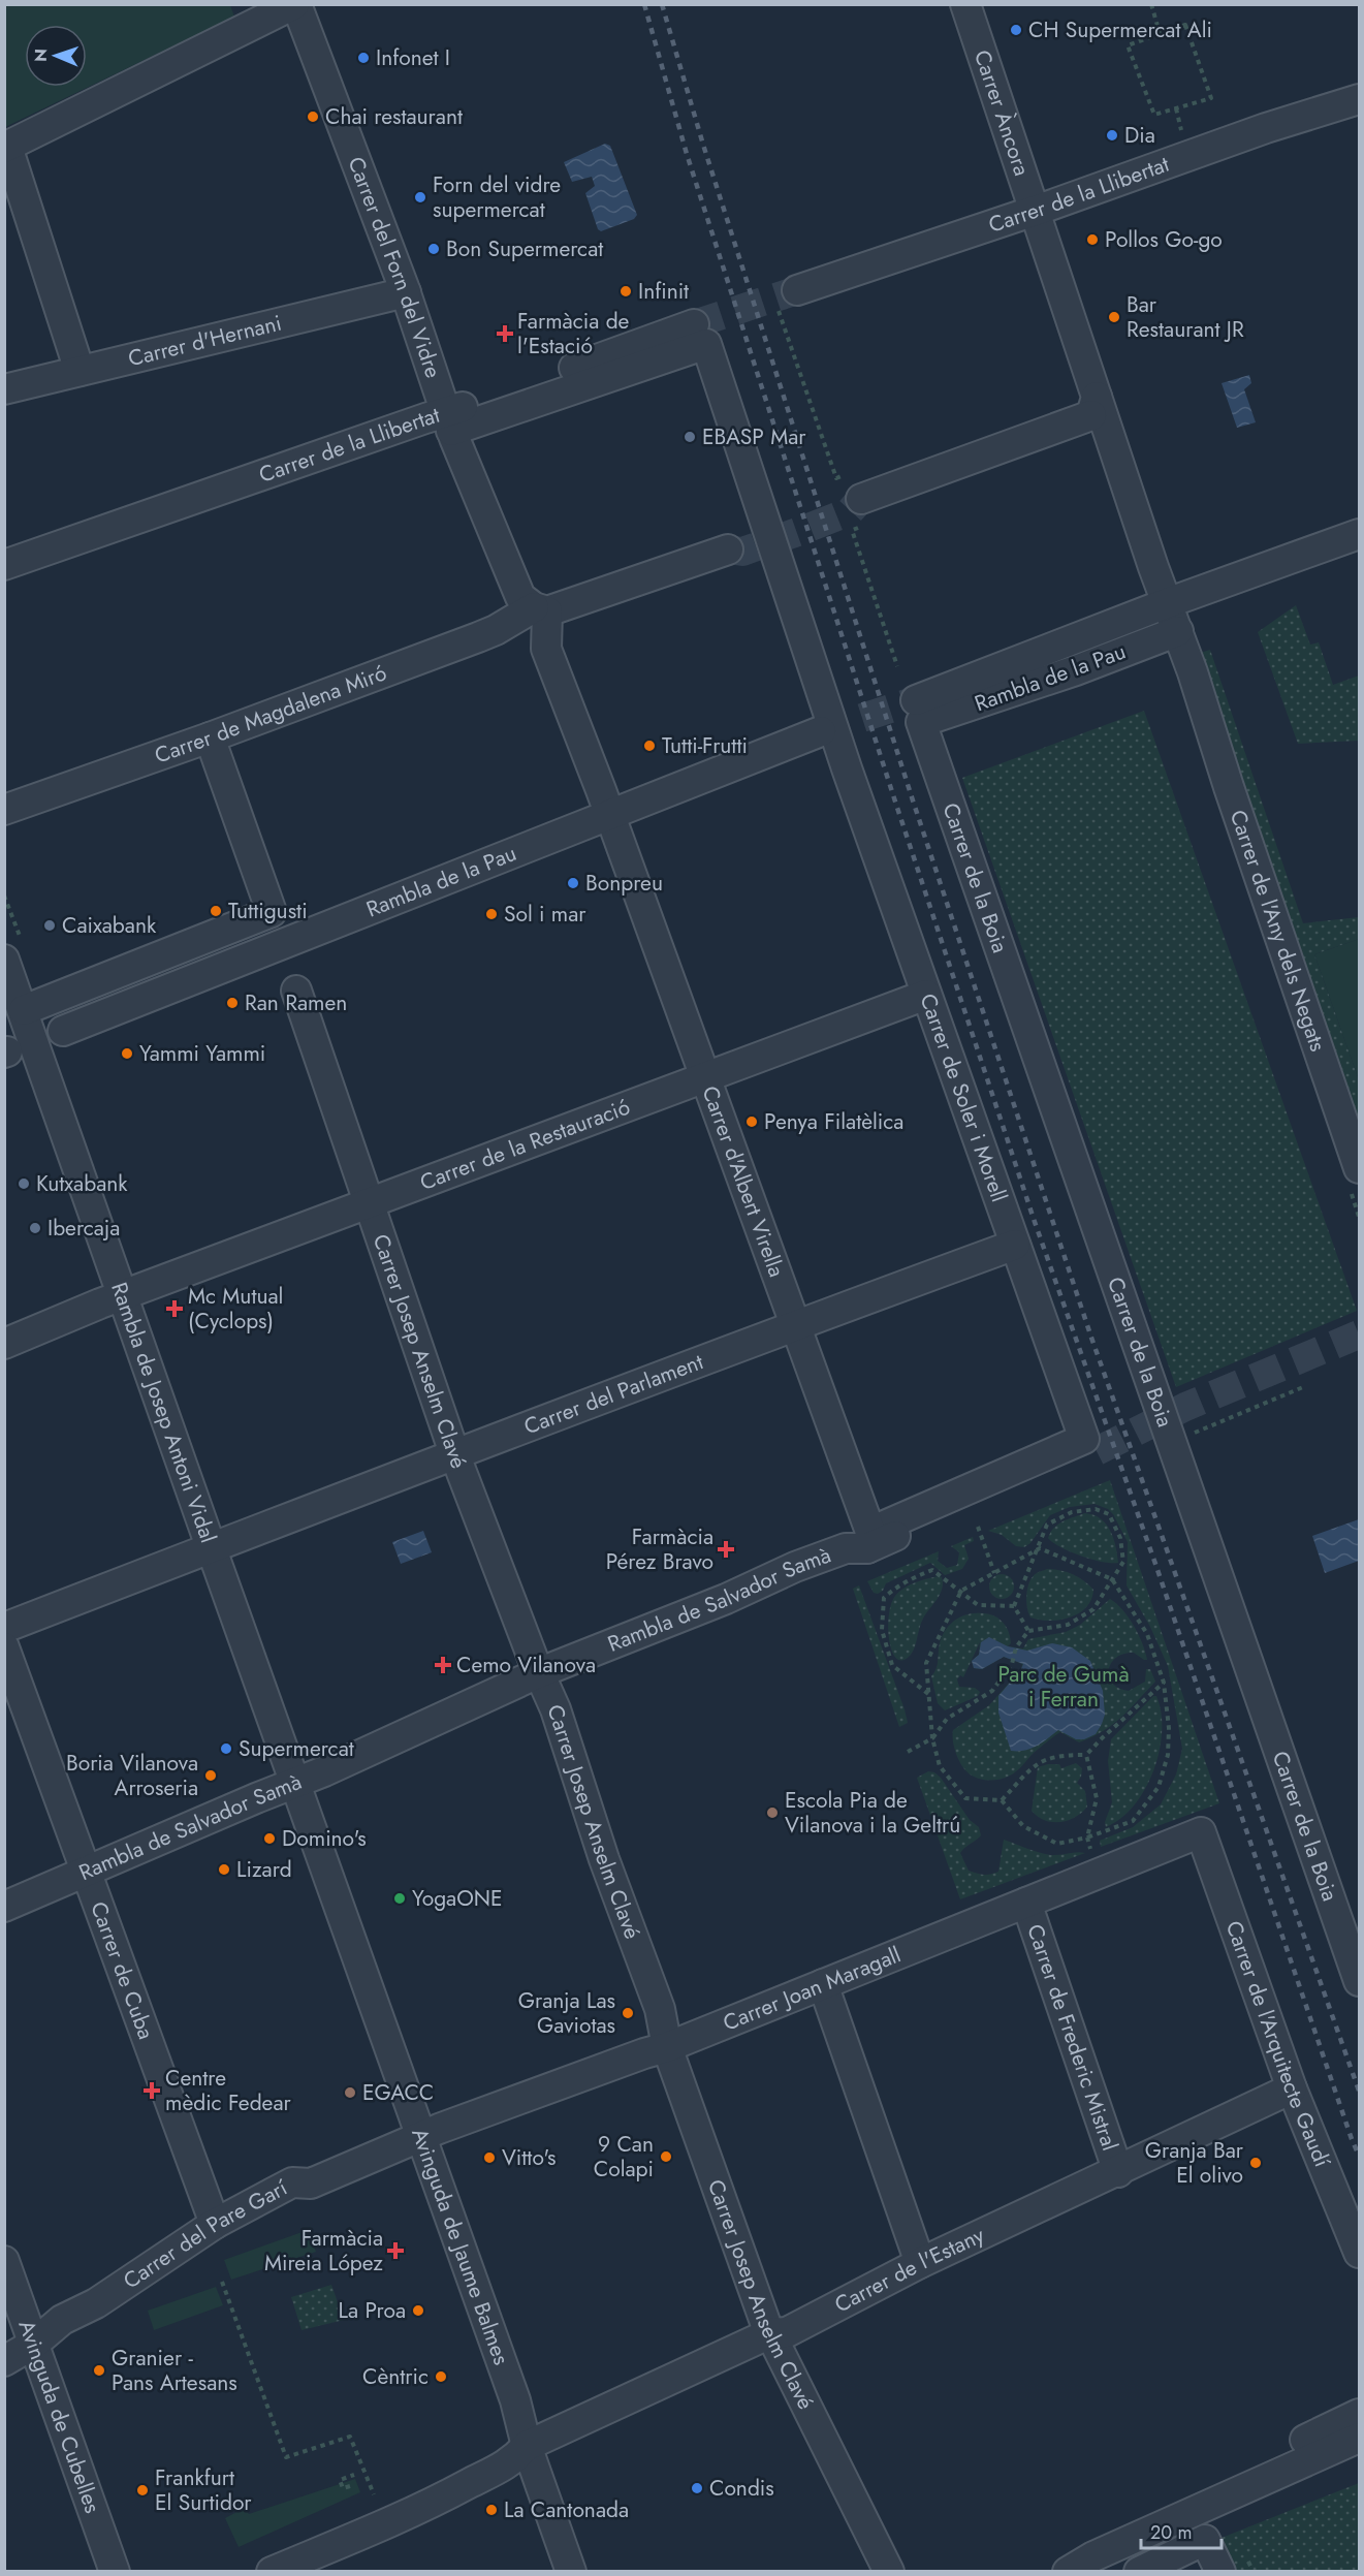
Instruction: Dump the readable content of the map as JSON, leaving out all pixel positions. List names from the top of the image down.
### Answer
{
  "streets": {
    "street": [
      "Carrer Àncora",
      "Carrer de la Llibertat",
      "Carrer del Forn del Vidre",
      "Carrer d'Hernani",
      "Rambla de la Pau",
      "Carrer de Magdalena Miró",
      "Carrer de la Boia",
      "Carrer de l'Any dels Negats",
      "Carrer de Soler i Morell",
      "Carrer de la Restauració",
      "Carrer d'Albert Virella",
      "Carrer Josep Anselm Clavé",
      "Carrer del Parlament",
      "Rambla de Josep Antoni Vidal",
      "Rambla de Salvador Samà",
      "Carrer de Cuba",
      "Carrer Joan Maragall",
      "Carrer de Frederic Mistral",
      "Carrer de l'Arquitecte Gaudí",
      "Carrer del Pare Garí",
      "Avinguda de Jaume Balmes",
      "Carrer de l'Estany",
      "Avinguda de Cubelles"
    ]
  },
  "crossings": [
    ["Carrer Àncora", "Carrer de la Llibertat"],
    ["Carrer Àncora", "Rambla de la Pau"],
    ["Carrer de la Llibertat", "Carrer del Forn del Vidre"],
    ["Carrer de la Llibertat", "Carrer de Soler i Morell"],
    ["Carrer del Forn del Vidre", "Carrer d'Hernani"],
    ["Carrer del Forn del Vidre", "Rambla de la Pau"],
    ["Carrer del Forn del Vidre", "Carrer de Magdalena Miró"],
    ["Carrer del Forn del Vidre", "Carrer d'Albert Virella"],
    ["Rambla de la Pau", "Carrer de la Boia"],
    ["Rambla de la Pau", "Carrer de l'Any dels Negats"],
    ["Rambla de la Pau", "Carrer d'Albert Virella"],
    ["Carrer de Soler i Morell", "Carrer de la Restauració"],
    ["Carrer de Soler i Morell", "Carrer del Parlament"],
    ["Carrer de Soler i Morell", "Rambla de Salvador Samà"],
    ["Carrer de la Restauració", "Carrer d'Albert Virella"],
    ["Carrer de la Restauració", "Carrer Josep Anselm Clavé"],
    ["Carrer de la Restauració", "Rambla de Josep Antoni Vidal"],
    ["Carrer d'Albert Virella", "Carrer del Parlament"],
    ["Carrer d'Albert Virella", "Rambla de Salvador Samà"],
    ["Carrer Josep Anselm Clavé", "Carrer del Parlament"],
    ["Carrer Josep Anselm Clavé", "Rambla de Salvador Samà"],
    ["Carrer Josep Anselm Clavé", "Carrer Joan Maragall"],
    ["Carrer Josep Anselm Clavé", "Carrer de l'Estany"],
    ["Carrer del Parlament", "Rambla de Josep Antoni Vidal"],
    ["Rambla de Josep Antoni Vidal", "Rambla de Salvador Samà"],
    ["Rambla de Josep Antoni Vidal", "Avinguda de Jaume Balmes"],
    ["Rambla de Salvador Samà", "Carrer de Cuba"],
    ["Rambla de Salvador Samà", "Avinguda de Jaume Balmes"],
    ["Carrer de Cuba", "Carrer del Pare Garí"],
    ["Carrer Joan Maragall", "Carrer de Frederic Mistral"],
    ["Carrer Joan Maragall", "Carrer de l'Arquitecte Gaudí"],
    ["Carrer Joan Maragall", "Carrer del Pare Garí"],
    ["Carrer Joan Maragall", "Avinguda de Jaume Balmes"],
    ["Carrer de Frederic Mistral", "Carrer de l'Estany"],
    ["Carrer de l'Arquitecte Gaudí", "Carrer de l'Estany"],
    ["Carrer del Pare Garí", "Avinguda de Jaume Balmes"],
    ["Carrer del Pare Garí", "Avinguda de Cubelles"],
    ["Avinguda de Jaume Balmes", "Carrer de l'Estany"]
  ],
  "parks": ["Parc de Gumà i Ferran"],
  "places": {
    "other": [
      "CH Supermercat Ali",
      "Infonet I",
      "Chai restaurant",
      "Dia",
      "Forn del vidre supermercat",
      "Pollos Go-go",
      "Bon Supermercat",
      "Infinit",
      "Bar Restaurant JR",
      "EBASP Mar",
      "Tutti-Frutti",
      "Bonpreu",
      "Tuttigusti",
      "Sol i mar",
      "Caixabank",
      "Ran Ramen",
      "Yammi Yammi",
      "Penya Filatèlica",
      "Kutxabank",
      "Ibercaja",
      "Supermercat",
      "Boria Vilanova Arroseria",
      "Escola Pia de Vilanova i la Geltrú",
      "Domino's",
      "Lizard",
      "YogaONE",
      "Granja Las Gaviotas",
      "EGACC",
      "9 Can Colapi",
      "Vitto's",
      "Granja Bar El olivo",
      "La Proa",
      "Granier - Pans Artesans",
      "Cèntric",
      "Condis",
      "Frankfurt El Surtidor",
      "La Cantonada"
    ],
    "health": [
      "Farmàcia de l'Estació",
      "Mc Mutual (Cyclops)",
      "Farmàcia Pérez Bravo",
      "Cemo Vilanova",
      "Centre mèdic Fedear",
      "Farmàcia Mireia López"
    ]
  },
  "scale_bar": "20 m",
  "north": "left"
}
